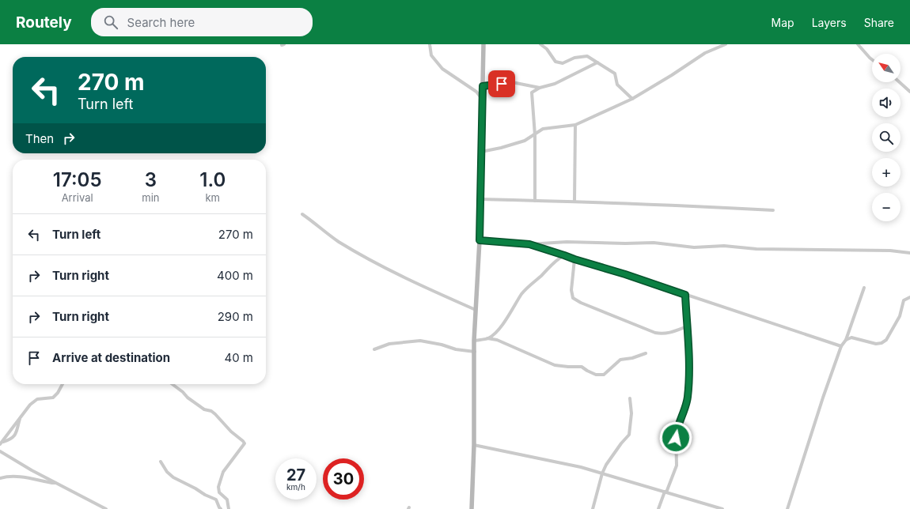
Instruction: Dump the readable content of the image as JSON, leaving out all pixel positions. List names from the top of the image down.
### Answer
{
  "north": "top left",
  "page": {
    "header": "Routely",
    "search": "Search here",
    "nav": ["Map", "Layers", "Share"],
    "map_buttons": ["+", "−"],
    "turn": ["270 m", "Turn left"],
    "then": "Then",
    "eta": [
      "17:05",
      "Arrival",
      "3",
      "min",
      "1.0",
      "km"
    ],
    "list": [
      {
        "name": "Turn left",
        "value": "270 m"
      },
      {
        "name": "Turn right",
        "value": "400 m"
      },
      {
        "name": "Turn right",
        "value": "290 m"
      },
      {
        "name": "Arrive at destination",
        "value": "40 m"
      }
    ],
    "speed": "27 km/h",
    "limit": "30"
  }
}
